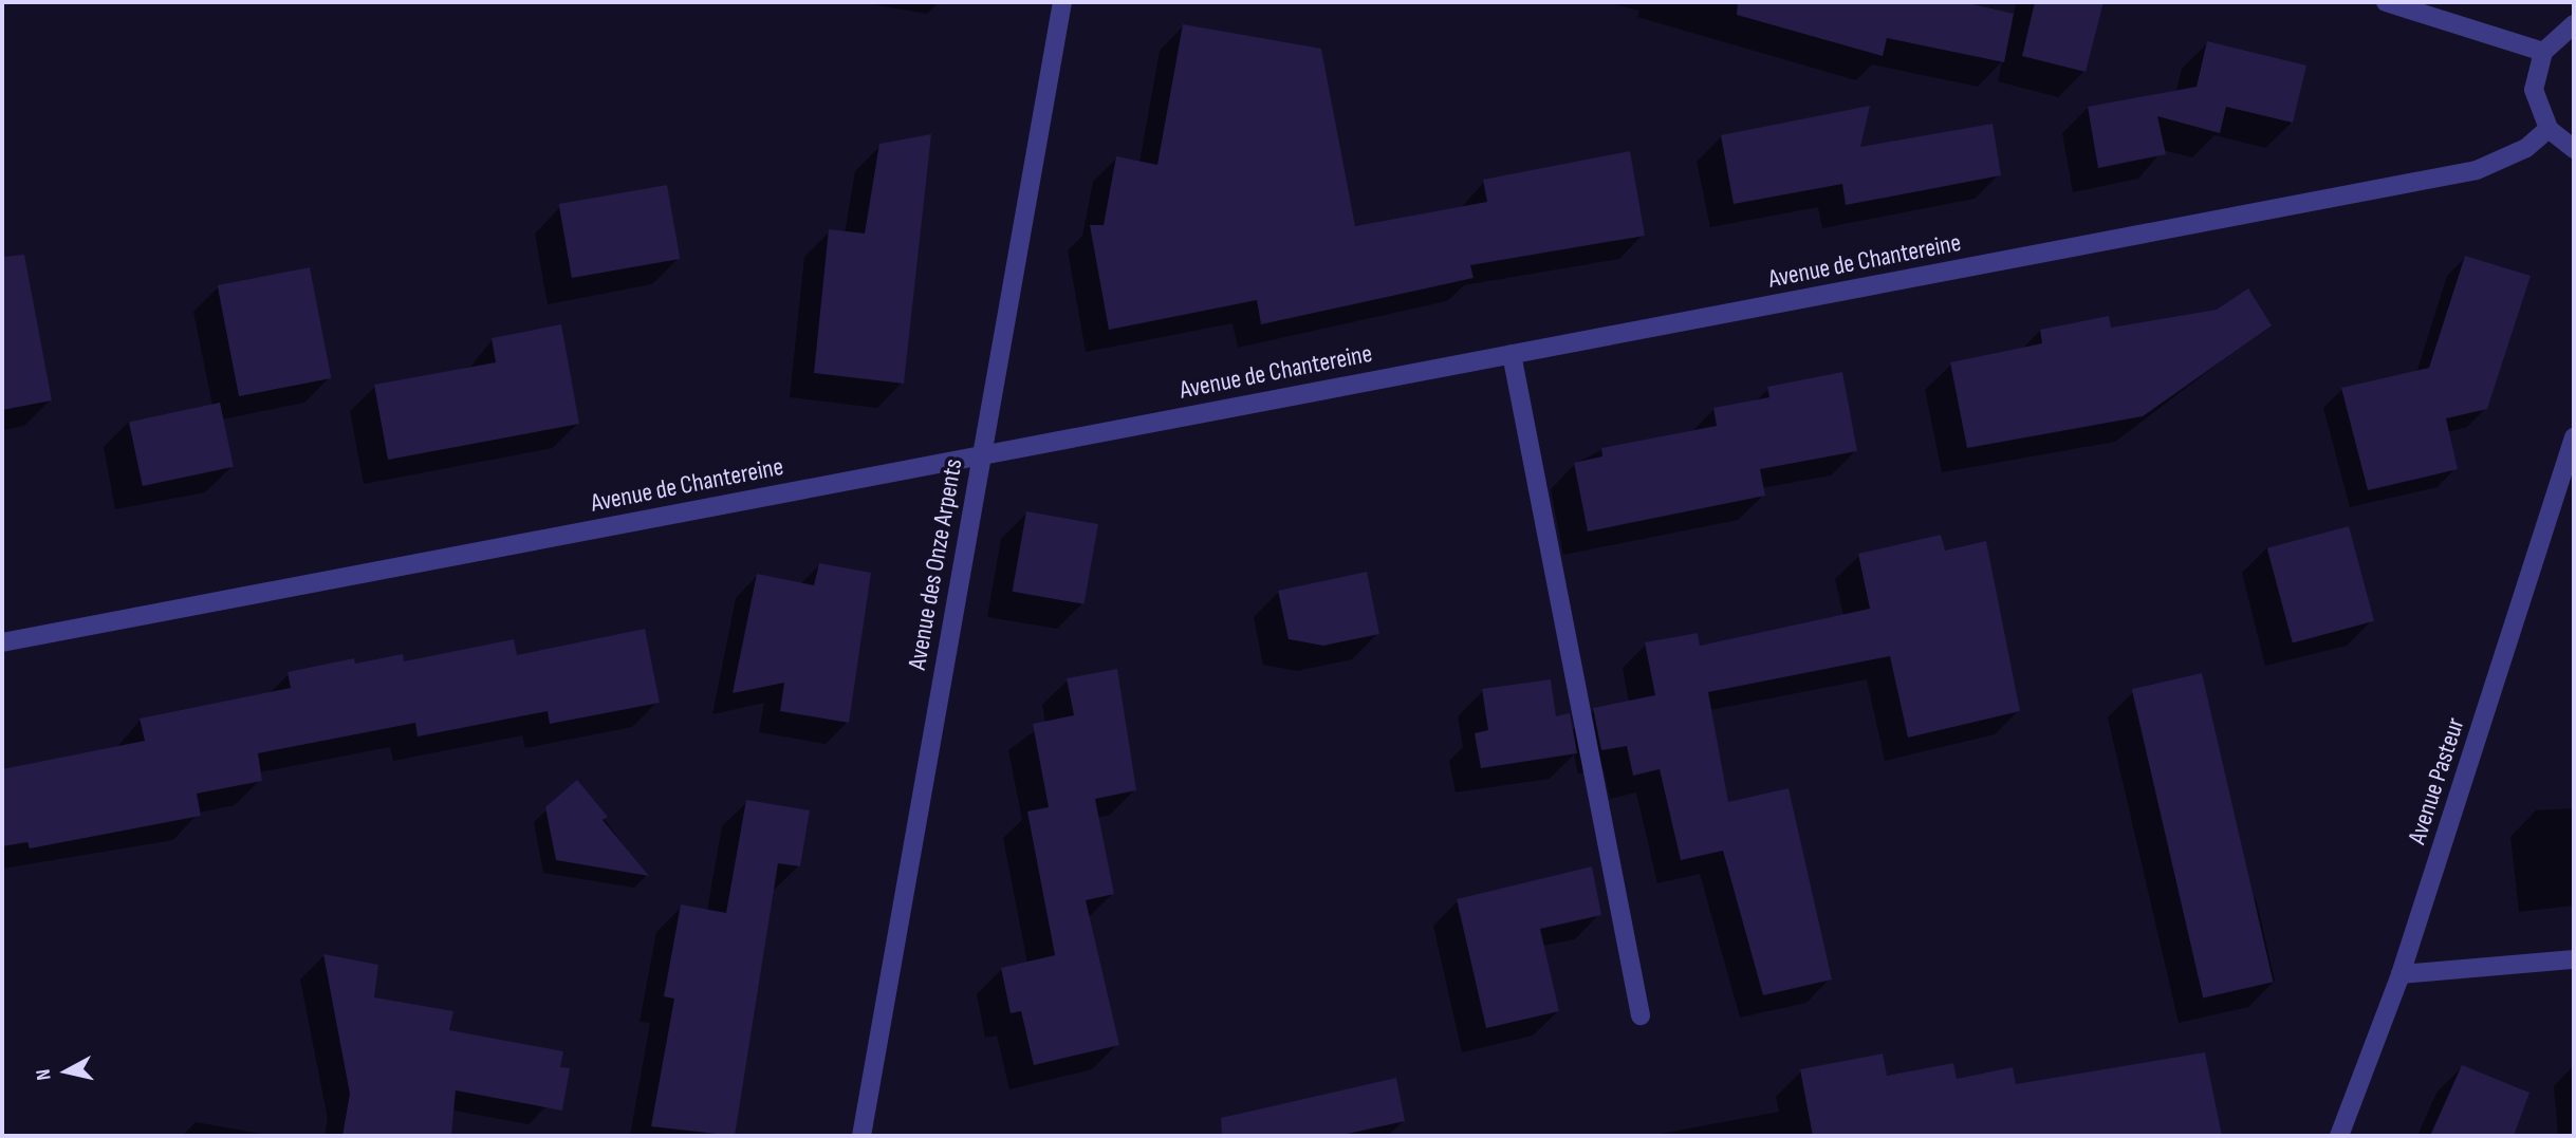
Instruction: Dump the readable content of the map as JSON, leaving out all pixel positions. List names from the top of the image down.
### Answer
{
  "streets": {
    "street": ["Avenue de Chantereine", "Avenue des Onze Arpents", "Avenue Pasteur"]
  },
  "crossings": [
    ["Avenue de Chantereine", "Avenue des Onze Arpents"]
  ],
  "north": "left"
}
